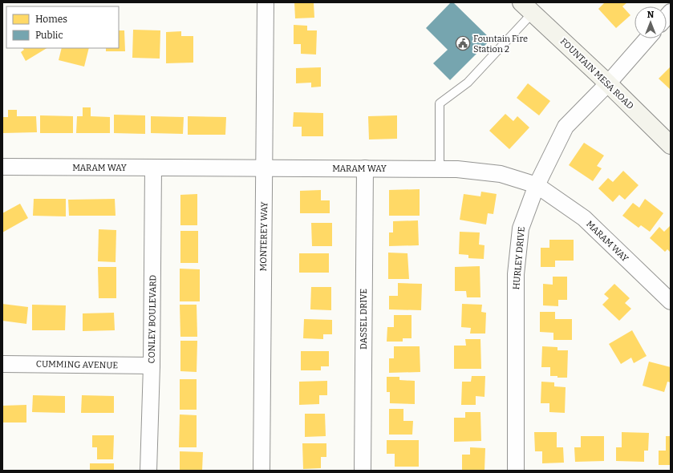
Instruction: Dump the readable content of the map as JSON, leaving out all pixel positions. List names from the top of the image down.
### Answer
{
  "streets": {
    "main road": ["FOUNTAIN MESA ROAD"],
    "street": [
      "MARAM WAY",
      "MONTEREY WAY",
      "HURLEY DRIVE",
      "CONLEY BOULEVARD",
      "DASSEL DRIVE",
      "CUMMING AVENUE"
    ]
  },
  "crossings": [
    ["FOUNTAIN MESA ROAD", "HURLEY DRIVE"],
    ["MARAM WAY", "MONTEREY WAY"],
    ["MARAM WAY", "HURLEY DRIVE"],
    ["MARAM WAY", "CONLEY BOULEVARD"],
    ["MARAM WAY", "DASSEL DRIVE"],
    ["CONLEY BOULEVARD", "CUMMING AVENUE"]
  ],
  "places": {
    "public building": ["Fountain Fire Station 2"]
  },
  "legend": ["Homes", "Public"],
  "north": "top"
}
